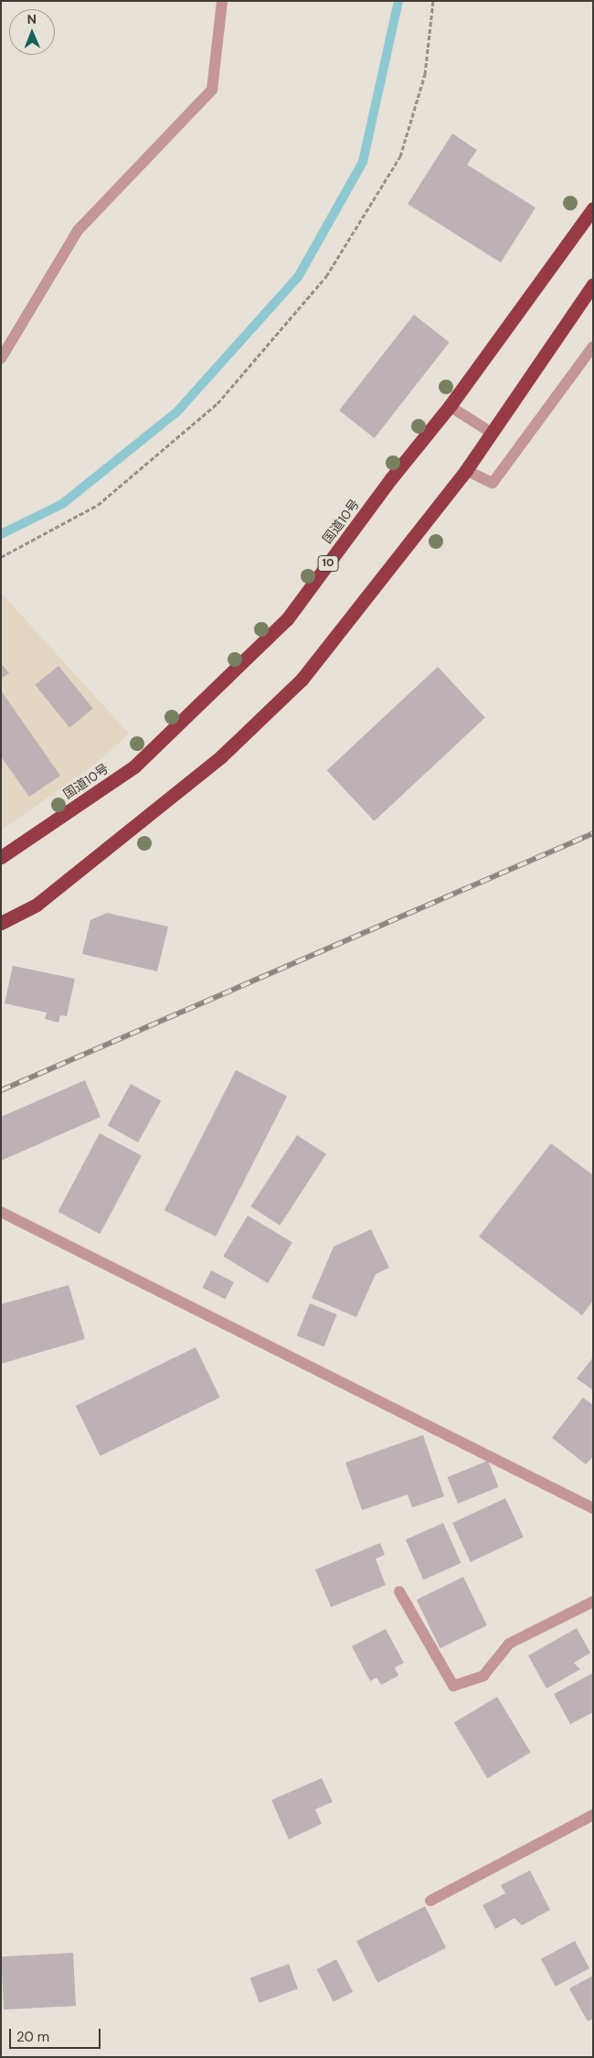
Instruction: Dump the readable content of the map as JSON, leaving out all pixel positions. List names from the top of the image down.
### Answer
{
  "streets": {
    "highway": ["国道10号", "10"]
  },
  "scale_bar": "20 m",
  "north": "top"
}
